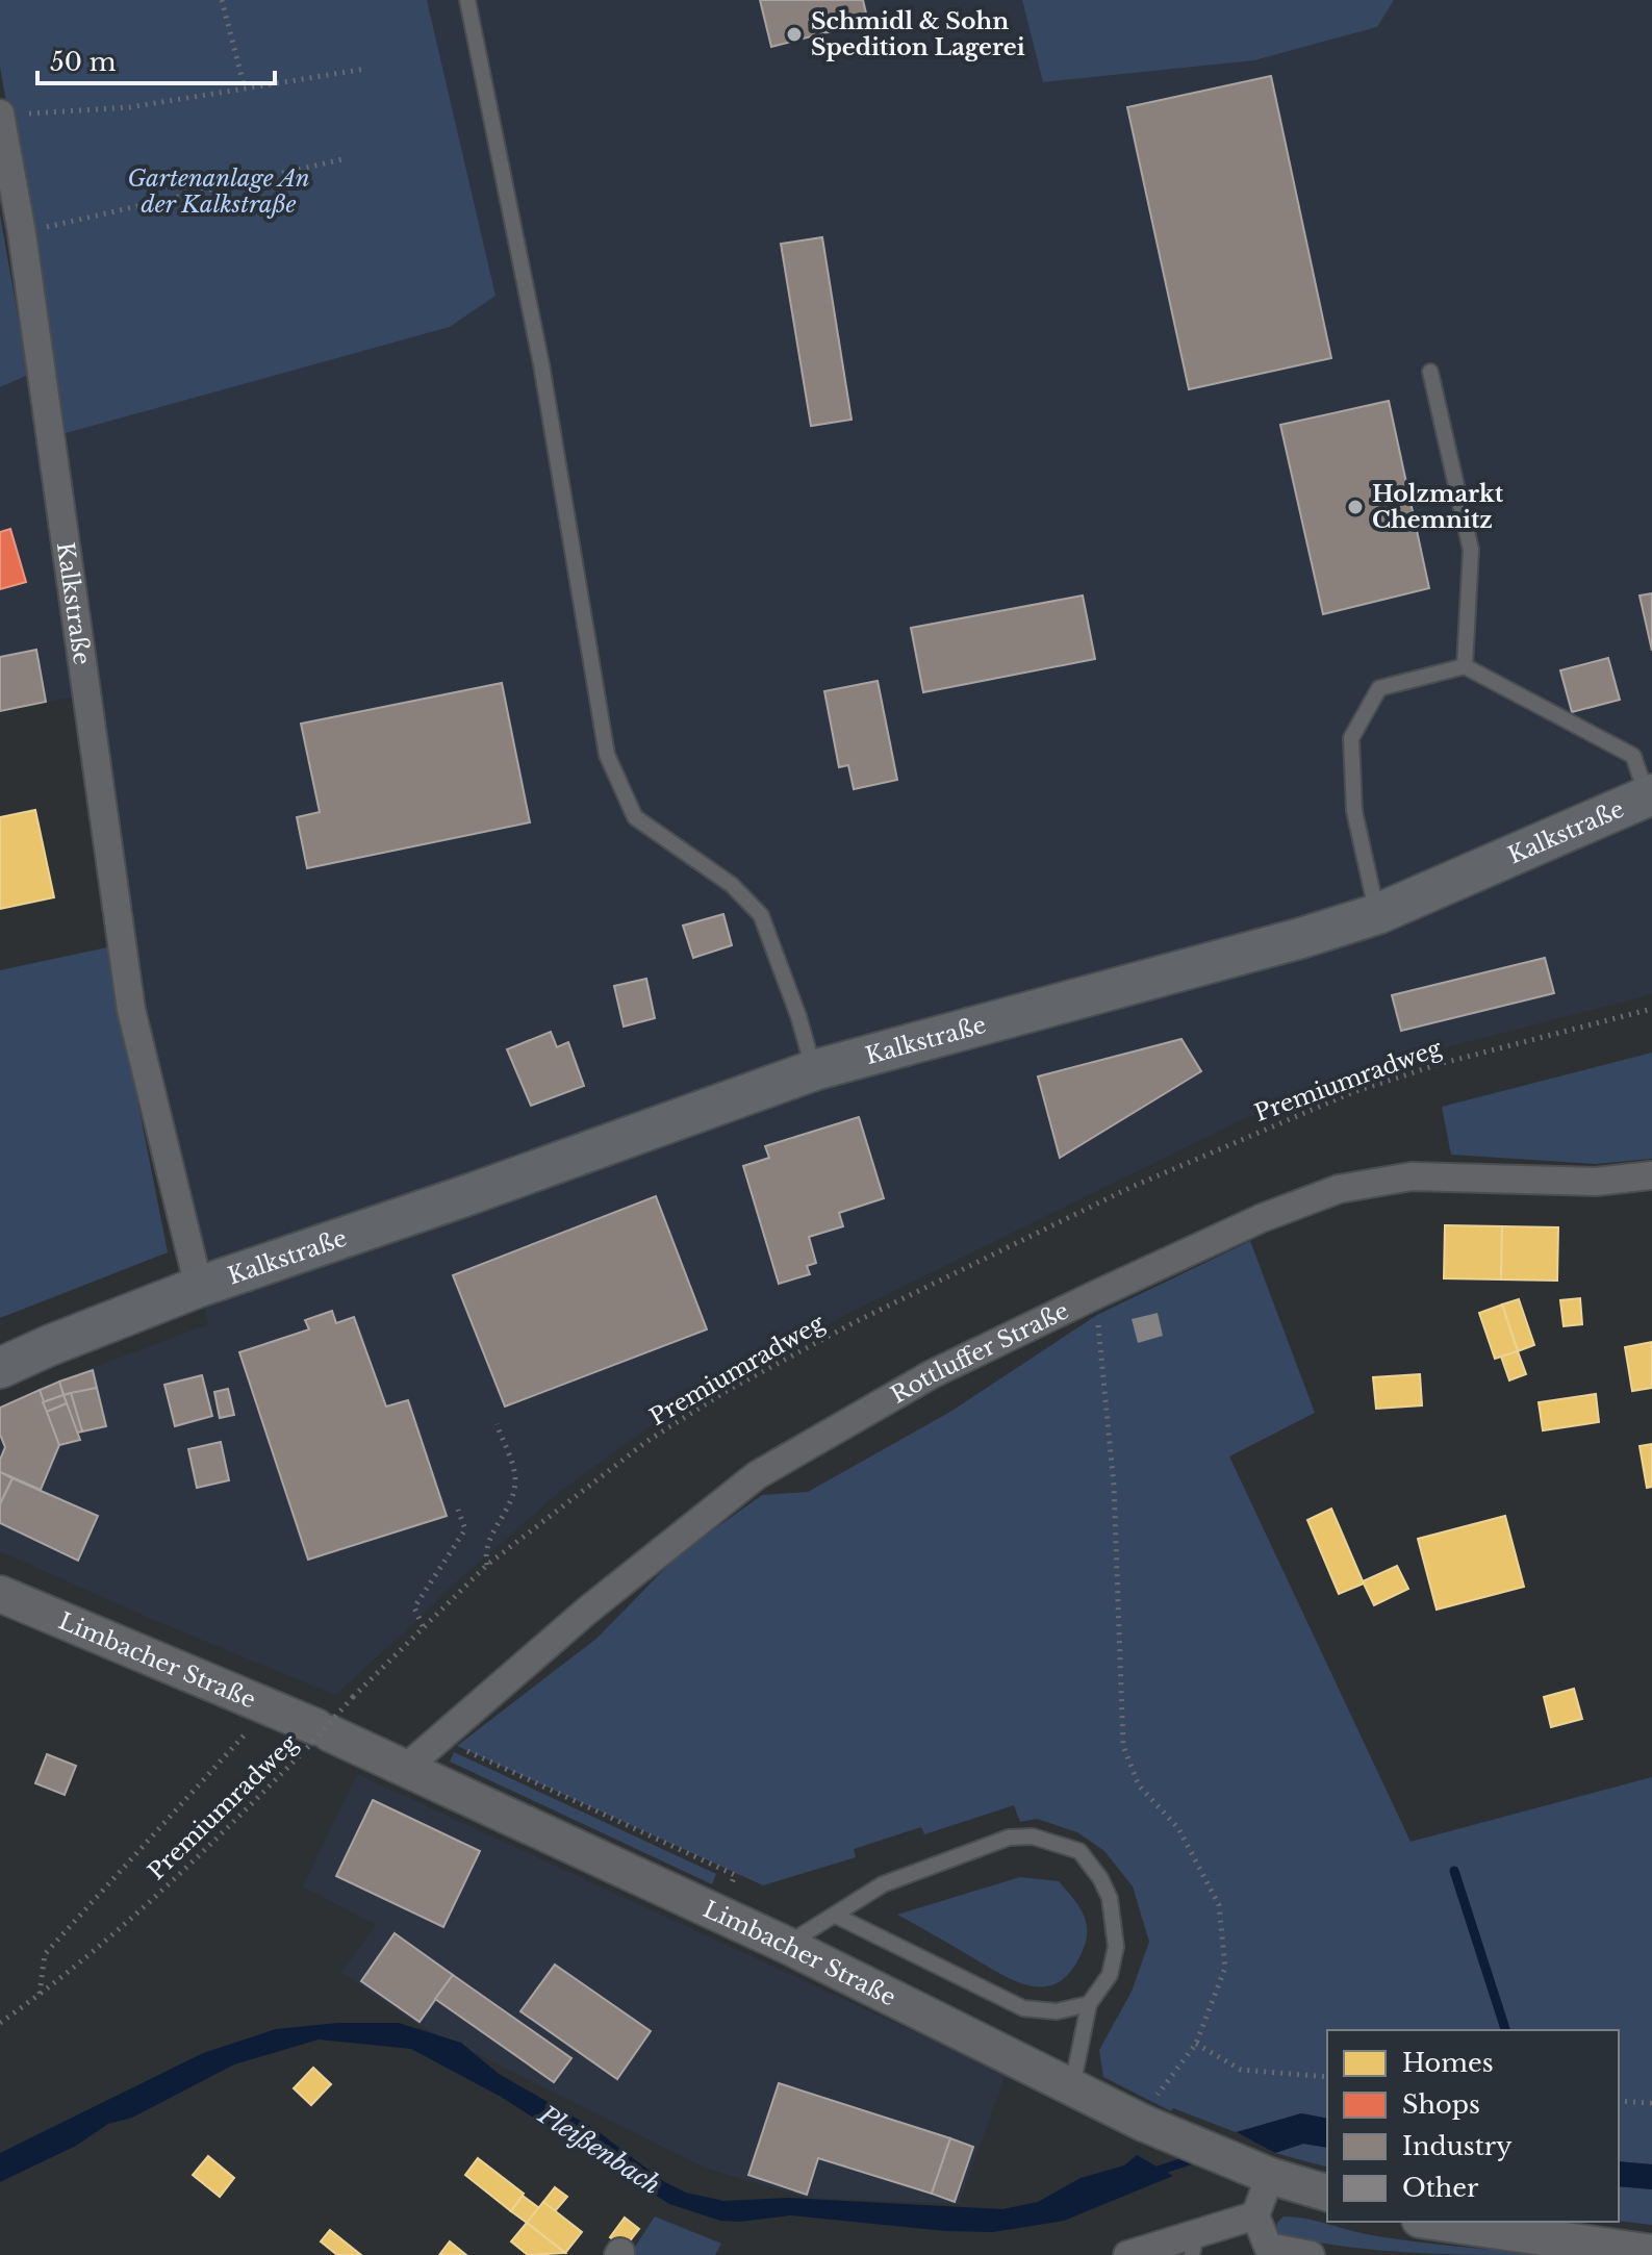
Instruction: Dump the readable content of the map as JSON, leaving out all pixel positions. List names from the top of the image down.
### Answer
{
  "streets": {
    "main road": ["Kalkstraße"],
    "street": ["Rottluffer Straße", "Limbacher Straße"],
    "path": ["Premiumradweg"]
  },
  "crossings": [
    ["Premiumradweg", "Limbacher Straße"],
    ["Rottluffer Straße", "Limbacher Straße"]
  ],
  "water": ["Pleißenbach"],
  "parks": ["Gartenanlage An der Kalkstraße"],
  "places": ["Schmidl & Sohn Spedition Lagerei", "Holzmarkt Chemnitz"],
  "legend": [
    "Homes",
    "Shops",
    "Industry",
    "Other"
  ],
  "scale_bar": "50 m"
}
